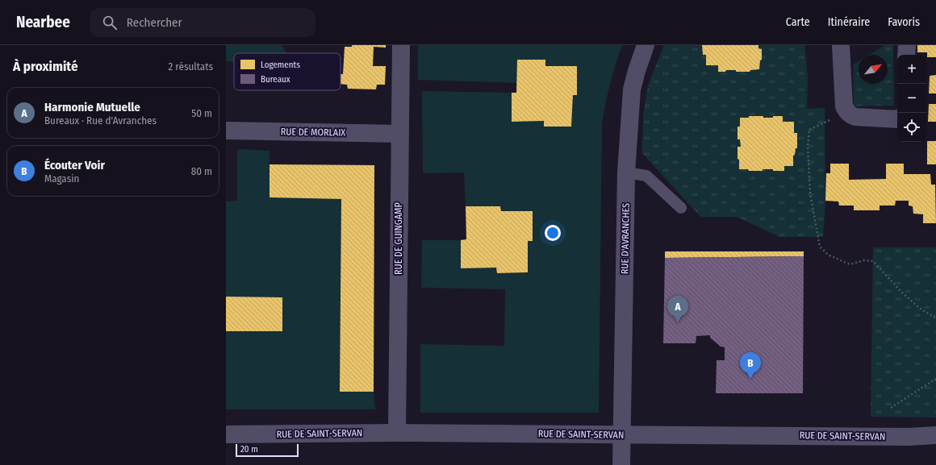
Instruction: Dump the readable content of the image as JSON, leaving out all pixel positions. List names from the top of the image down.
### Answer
{
  "streets": {
    "street": [
      "RUE DE MORLAIX",
      "RUE DE GUINGAMP",
      "RUE D'AVRANCHES",
      "RUE DE SAINT-SERVAN"
    ]
  },
  "crossings": [
    ["RUE DE MORLAIX", "RUE DE GUINGAMP"],
    ["RUE DE GUINGAMP", "RUE DE SAINT-SERVAN"],
    ["RUE D'AVRANCHES", "RUE DE SAINT-SERVAN"]
  ],
  "legend": ["Logements", "Bureaux"],
  "scale_bar": "20 m",
  "north": "top right",
  "page": {
    "header": "Nearbee",
    "search": "Rechercher",
    "nav": ["Carte", "Itinéraire", "Favoris"],
    "heading": ["À proximité", "2 résultats"],
    "map_buttons": ["+", "−"],
    "list": [
      {
        "mark": "A",
        "name": "Harmonie Mutuelle",
        "note": "Bureaux · Rue d'Avranches",
        "value": "50 m"
      },
      {
        "mark": "B",
        "name": "Écouter Voir",
        "note": "Magasin",
        "value": "80 m"
      }
    ],
    "pins": ["A", "B"],
    "scale": "20 m"
  }
}
